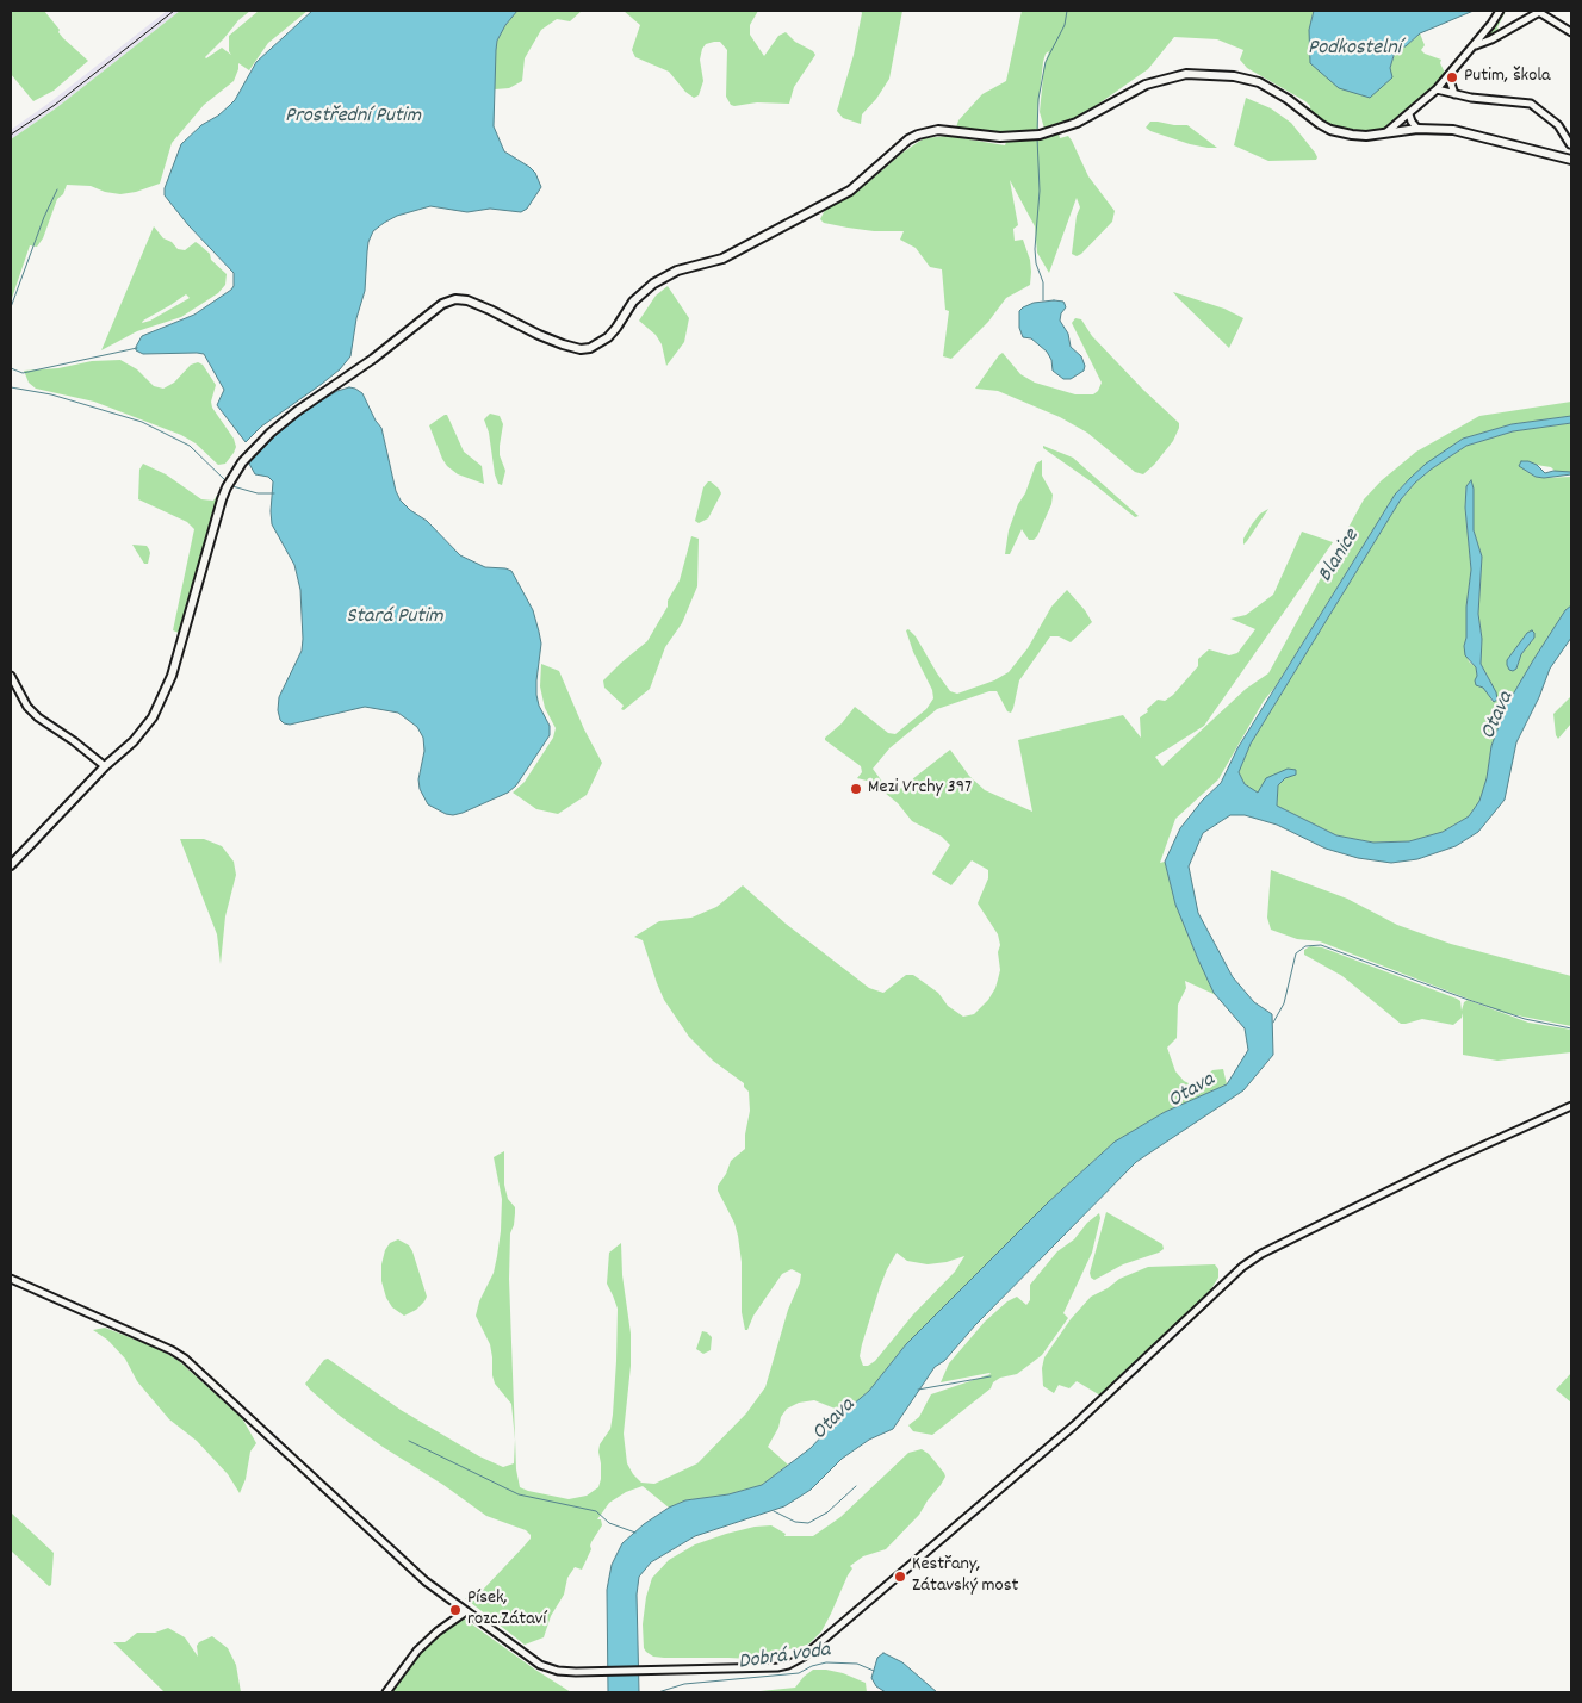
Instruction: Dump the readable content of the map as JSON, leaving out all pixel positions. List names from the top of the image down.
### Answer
{
  "water": [
    "Podkostelní",
    "Prostřední Putim",
    "Blanice",
    "Stará Putim",
    "Otava",
    "Dobrá voda"
  ],
  "places": [
    "Putim, škola",
    "Mezi Vrchy 397",
    "Kestřany, Zátavský most",
    "Písek, rozc.Zátaví"
  ]
}
